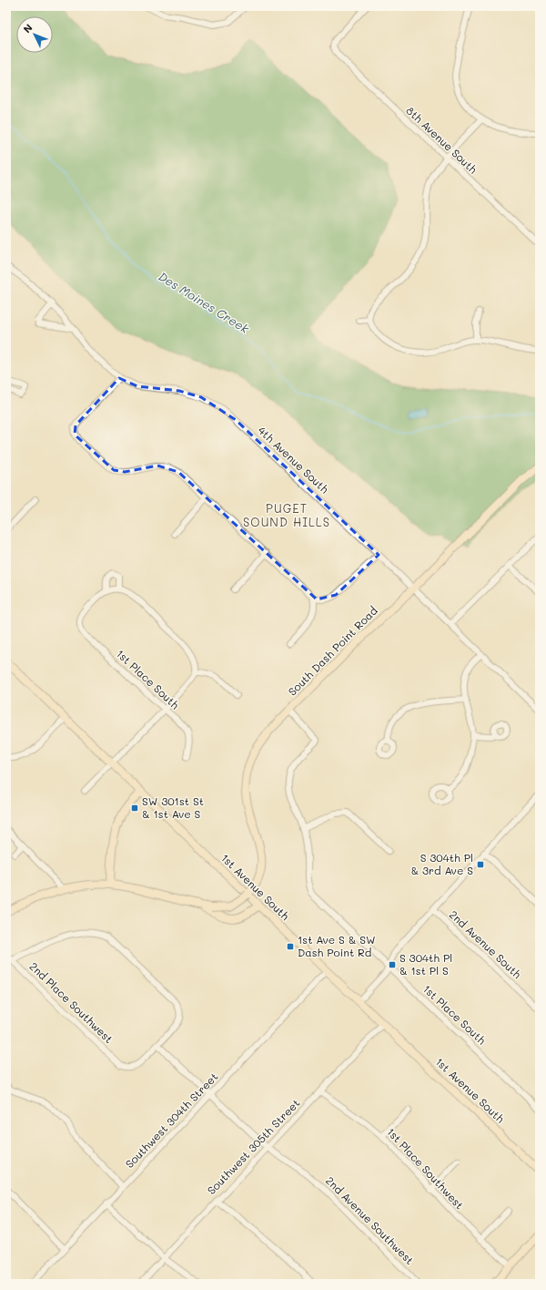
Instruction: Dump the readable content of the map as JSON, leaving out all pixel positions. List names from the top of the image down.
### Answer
{
  "streets": {
    "main road": ["South Dash Point Road", "1st Avenue South"],
    "street": [
      "8th Avenue South",
      "4th Avenue South",
      "1st Place South",
      "2nd Avenue South",
      "2nd Place Southwest",
      "Southwest 304th Street",
      "Southwest 305th Street",
      "1st Place Southwest",
      "2nd Avenue Southwest"
    ]
  },
  "crossings": [
    ["4th Avenue South", "South Dash Point Road"],
    ["South Dash Point Road", "1st Place South"],
    ["1st Avenue South", "Southwest 304th Street"],
    ["1st Avenue South", "Southwest 305th Street"],
    ["2nd Place Southwest", "2nd Avenue Southwest"],
    ["Southwest 304th Street", "2nd Avenue Southwest"],
    ["Southwest 305th Street", "1st Place Southwest"],
    ["Southwest 305th Street", "2nd Avenue Southwest"]
  ],
  "districts": ["PUGET SOUND HILLS"],
  "water": ["Des Moines Creek"],
  "places": {
    "transit": [
      "SW 301st St & 1st Ave S",
      "S 304th Pl & 3rd Ave S",
      "1st Ave S & SW Dash Point Rd",
      "S 304th Pl & 1st Pl S"
    ]
  },
  "north": "top left"
}
